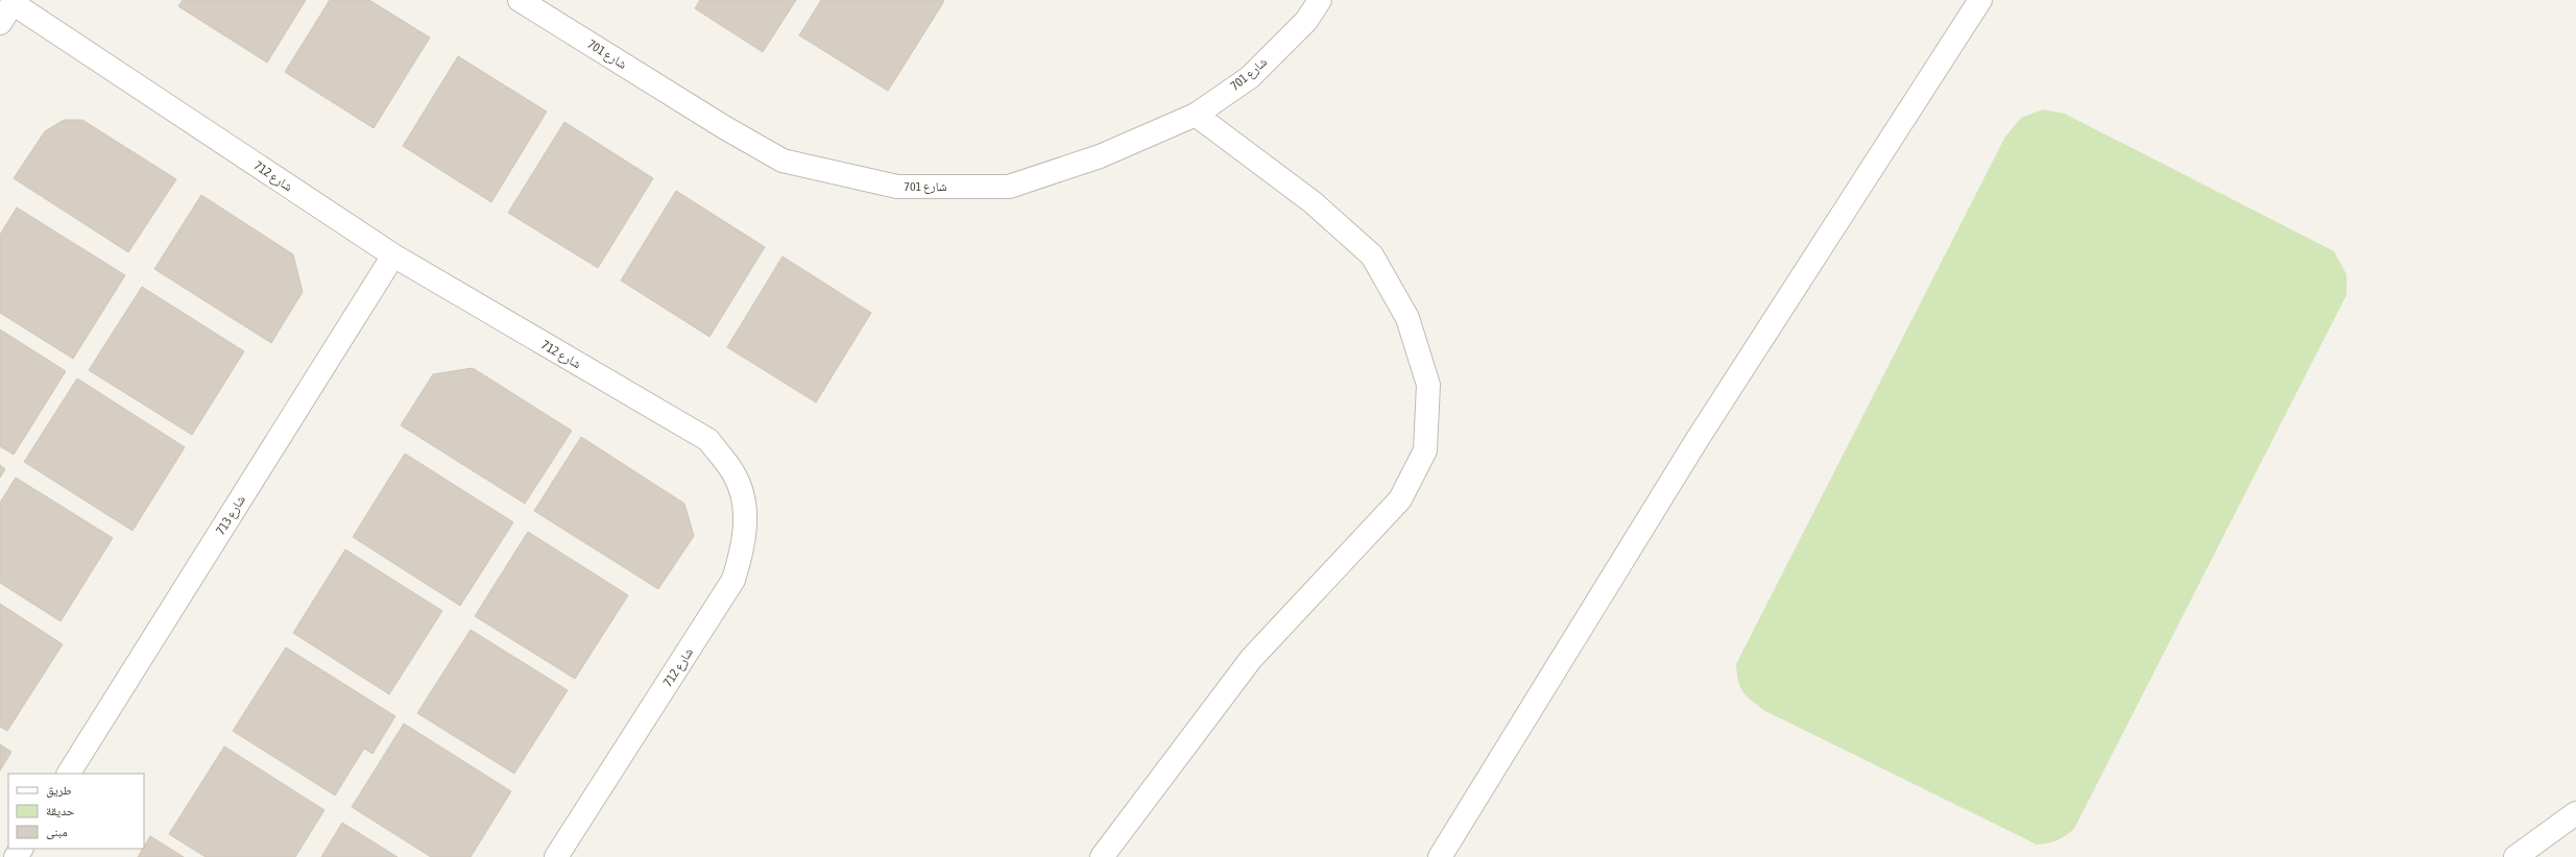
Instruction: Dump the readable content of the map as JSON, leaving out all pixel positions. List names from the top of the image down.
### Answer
{
  "streets": {
    "street": ["شارع 701", "شارع 712", "شارع 713"]
  },
  "crossings": [
    ["شارع 712", "شارع 713"]
  ],
  "legend": ["طريق", "حديقة", "مبنى"]
}
